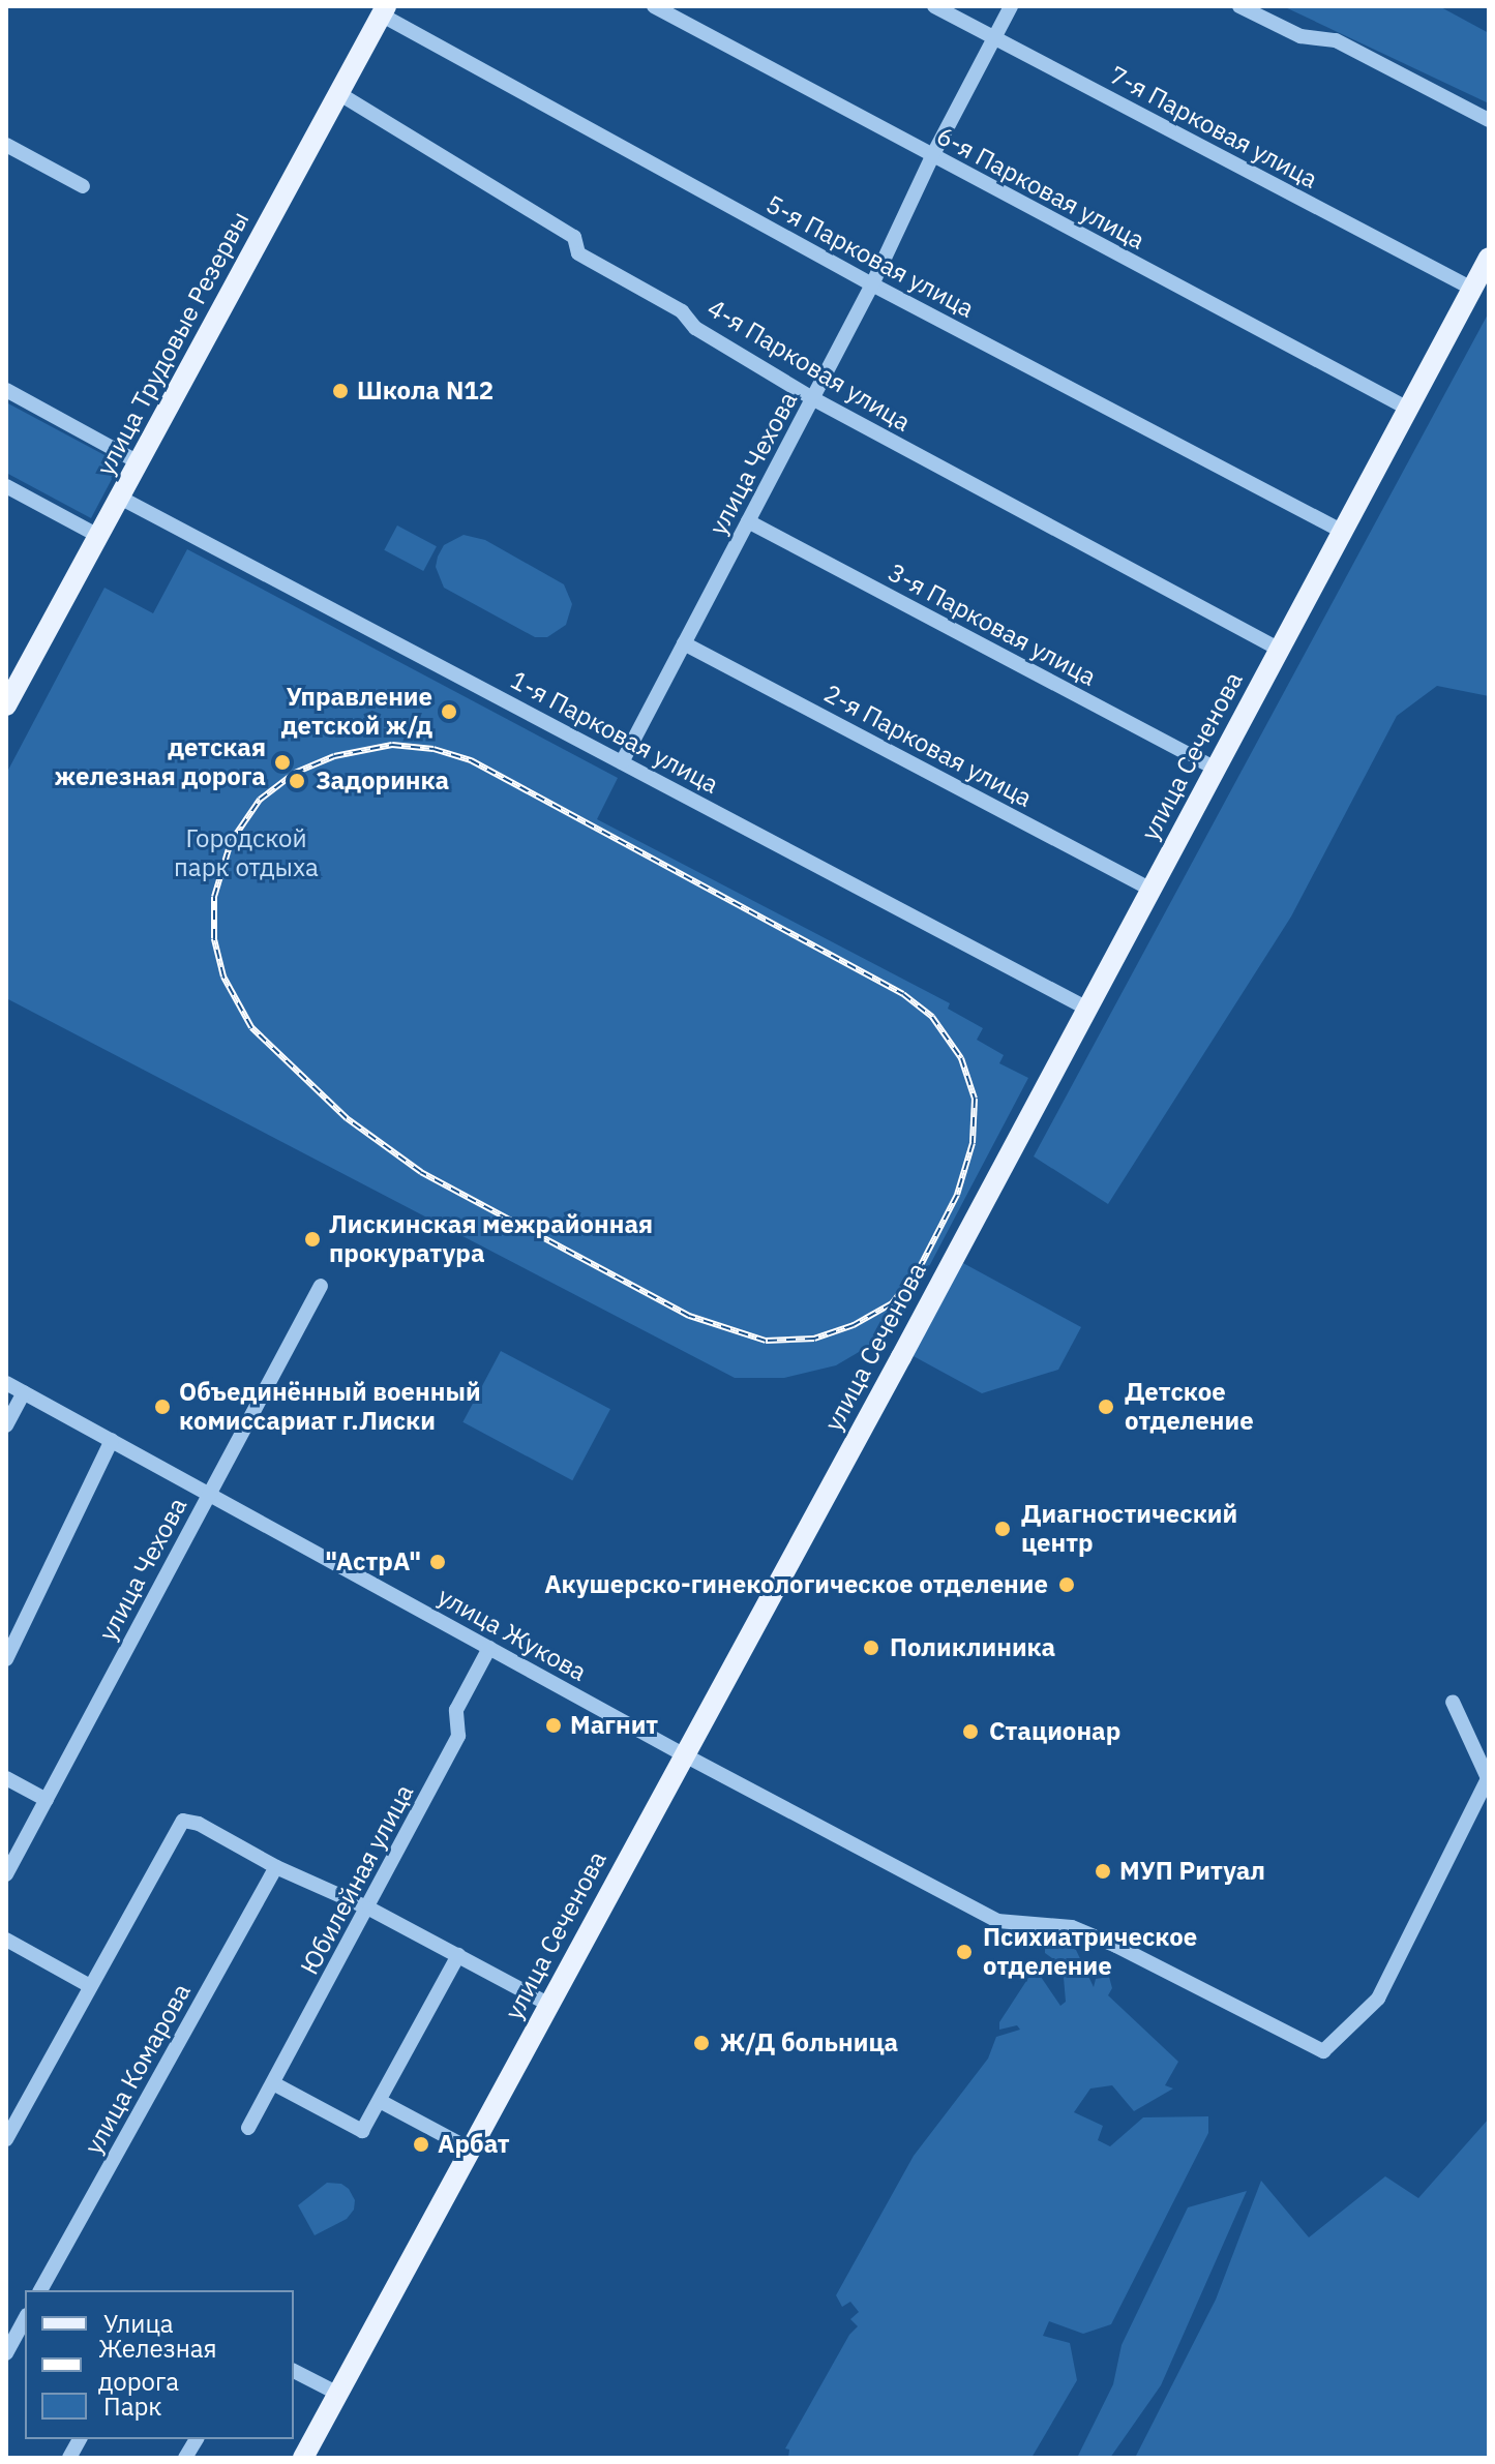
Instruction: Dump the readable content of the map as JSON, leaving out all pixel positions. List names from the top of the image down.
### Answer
{
  "streets": {
    "main road": ["улица Трудовые Резервы", "улица Сеченова"],
    "street": [
      "7-я Парковая улица",
      "6-я Парковая улица",
      "5-я Парковая улица",
      "4-я Парковая улица",
      "улица Чехова",
      "3-я Парковая улица",
      "1-я Парковая улица",
      "2-я Парковая улица",
      "улица Жукова",
      "Юбилейная улица",
      "улица Комарова"
    ]
  },
  "crossings": [
    ["7-я Парковая улица", "улица Чехова"],
    ["7-я Парковая улица", "улица Сеченова"],
    ["6-я Парковая улица", "улица Чехова"],
    ["6-я Парковая улица", "улица Сеченова"],
    ["5-я Парковая улица", "улица Трудовые Резервы"],
    ["5-я Парковая улица", "улица Чехова"],
    ["5-я Парковая улица", "улица Сеченова"],
    ["улица Трудовые Резервы", "4-я Парковая улица"],
    ["улица Трудовые Резервы", "1-я Парковая улица"],
    ["4-я Парковая улица", "улица Чехова"],
    ["4-я Парковая улица", "улица Сеченова"],
    ["улица Чехова", "3-я Парковая улица"],
    ["улица Чехова", "1-я Парковая улица"],
    ["улица Чехова", "2-я Парковая улица"],
    ["улица Чехова", "улица Жукова"],
    ["3-я Парковая улица", "улица Сеченова"],
    ["1-я Парковая улица", "улица Сеченова"],
    ["2-я Парковая улица", "улица Сеченова"],
    ["улица Сеченова", "улица Жукова"],
    ["улица Жукова", "Юбилейная улица"]
  ],
  "parks": ["Городской парк отдыха"],
  "places": [
    "Школа N12",
    "Управление детской ж/д",
    "детская железная дорога",
    "Задоринка",
    "Лискинская межрайонная прокуратура",
    "Объединённый военный комиссариат г.Лиски",
    "Детское отделение",
    "Диагностический центр",
    "\"АстрА\"",
    "Акушерско-гинекологическое отделение",
    "Поликлиника",
    "Магнит",
    "Стационар",
    "МУП Ритуал",
    "Психиатрическое отделение",
    "Ж/Д больница",
    "Арбат"
  ],
  "legend": ["Улица", "Железная дорога", "Парк"]
}
